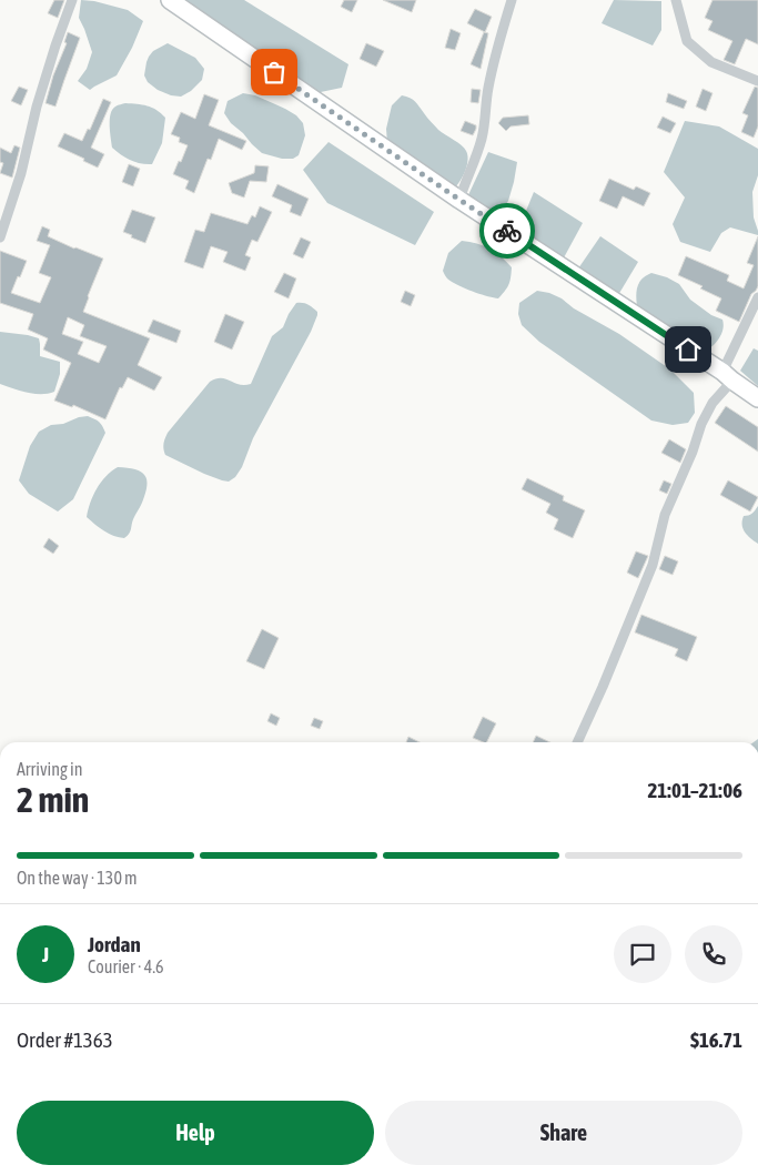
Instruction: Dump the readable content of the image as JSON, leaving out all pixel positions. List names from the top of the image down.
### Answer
{
  "page": {
    "heading": ["2 min", "Arriving in", "21:01–21:06"],
    "panel": [
      "Jordan",
      "Courier · 4.6",
      "Order #1363",
      "$16.71"
    ],
    "bar": "On the way · 130 m",
    "round": "J",
    "buttons": ["Help", "Share"]
  }
}
